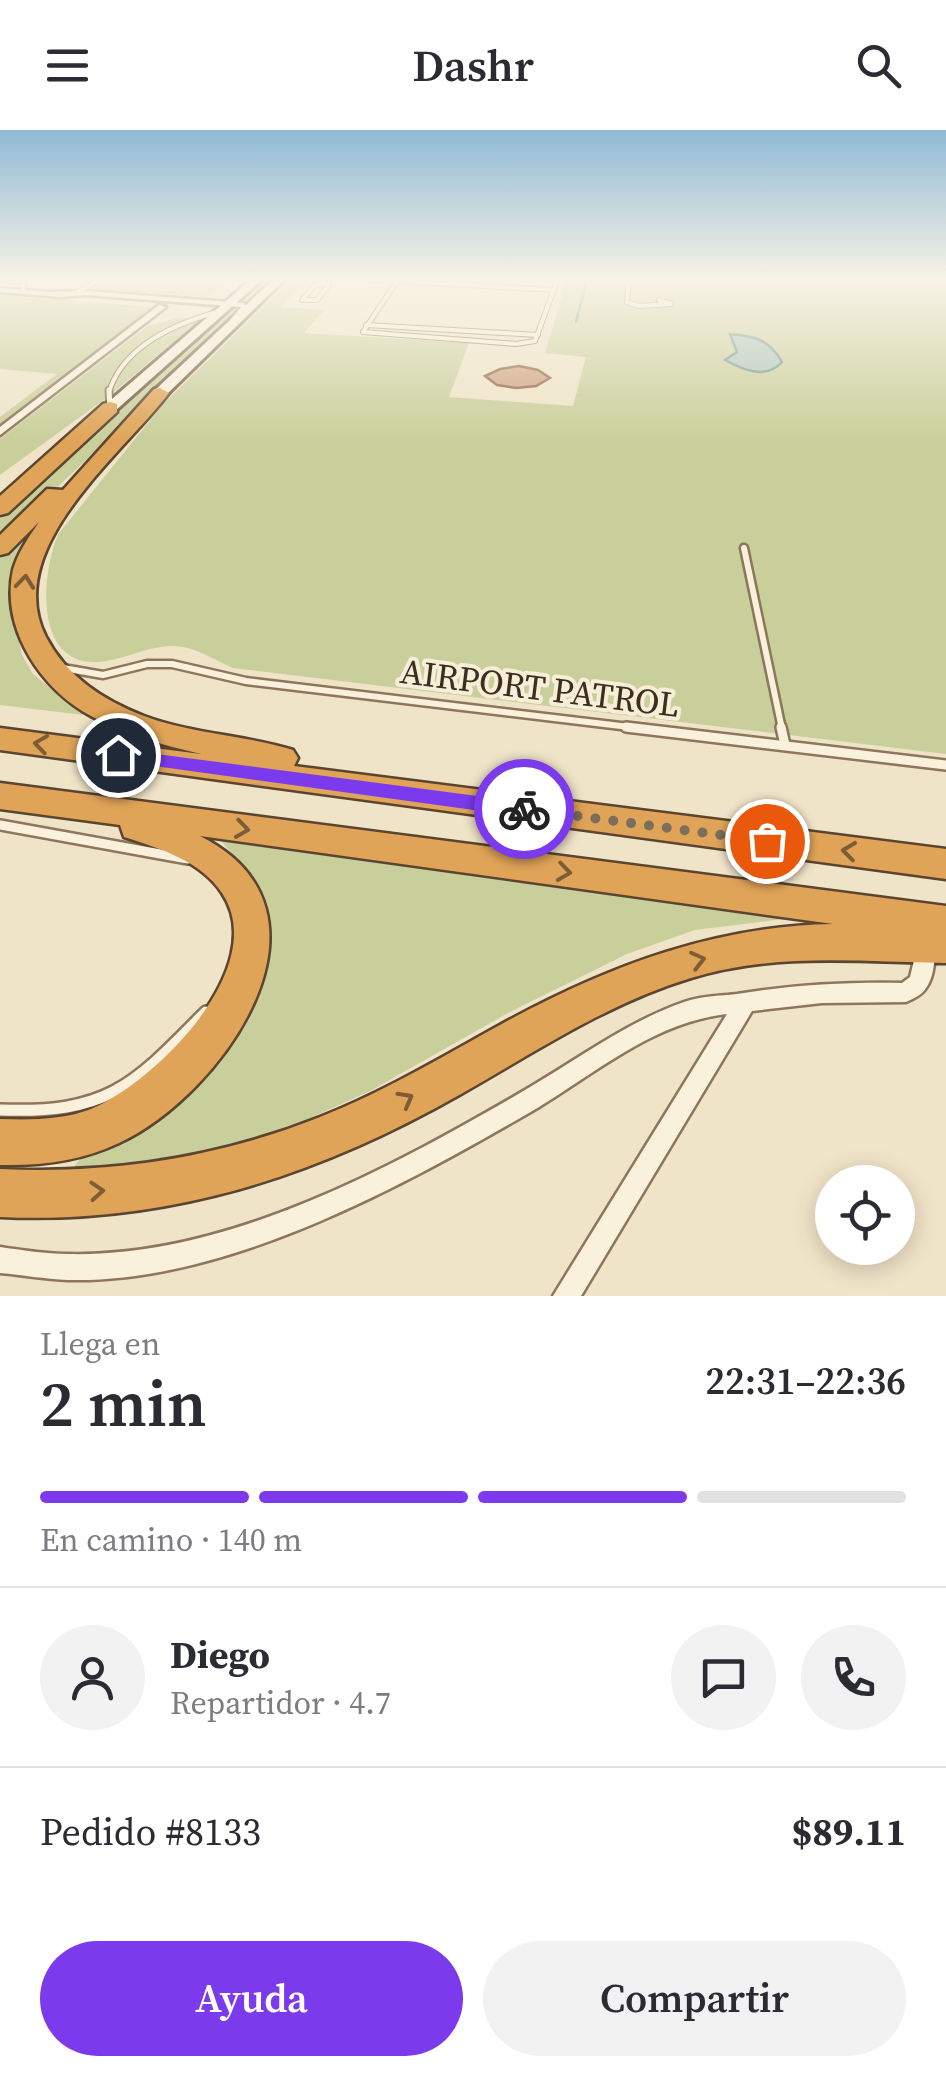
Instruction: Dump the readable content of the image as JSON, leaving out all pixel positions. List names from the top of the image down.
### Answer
{
  "streets": {
    "lane": ["AIRPORT PATROL"]
  },
  "page": {
    "header": "Dashr",
    "heading": ["2 min", "Llega en", "22:31–22:36"],
    "panel": [
      "Diego",
      "Repartidor · 4.7",
      "Pedido #8133",
      "$89.11"
    ],
    "bar": "En camino · 140 m",
    "buttons": ["Ayuda", "Compartir"]
  }
}
